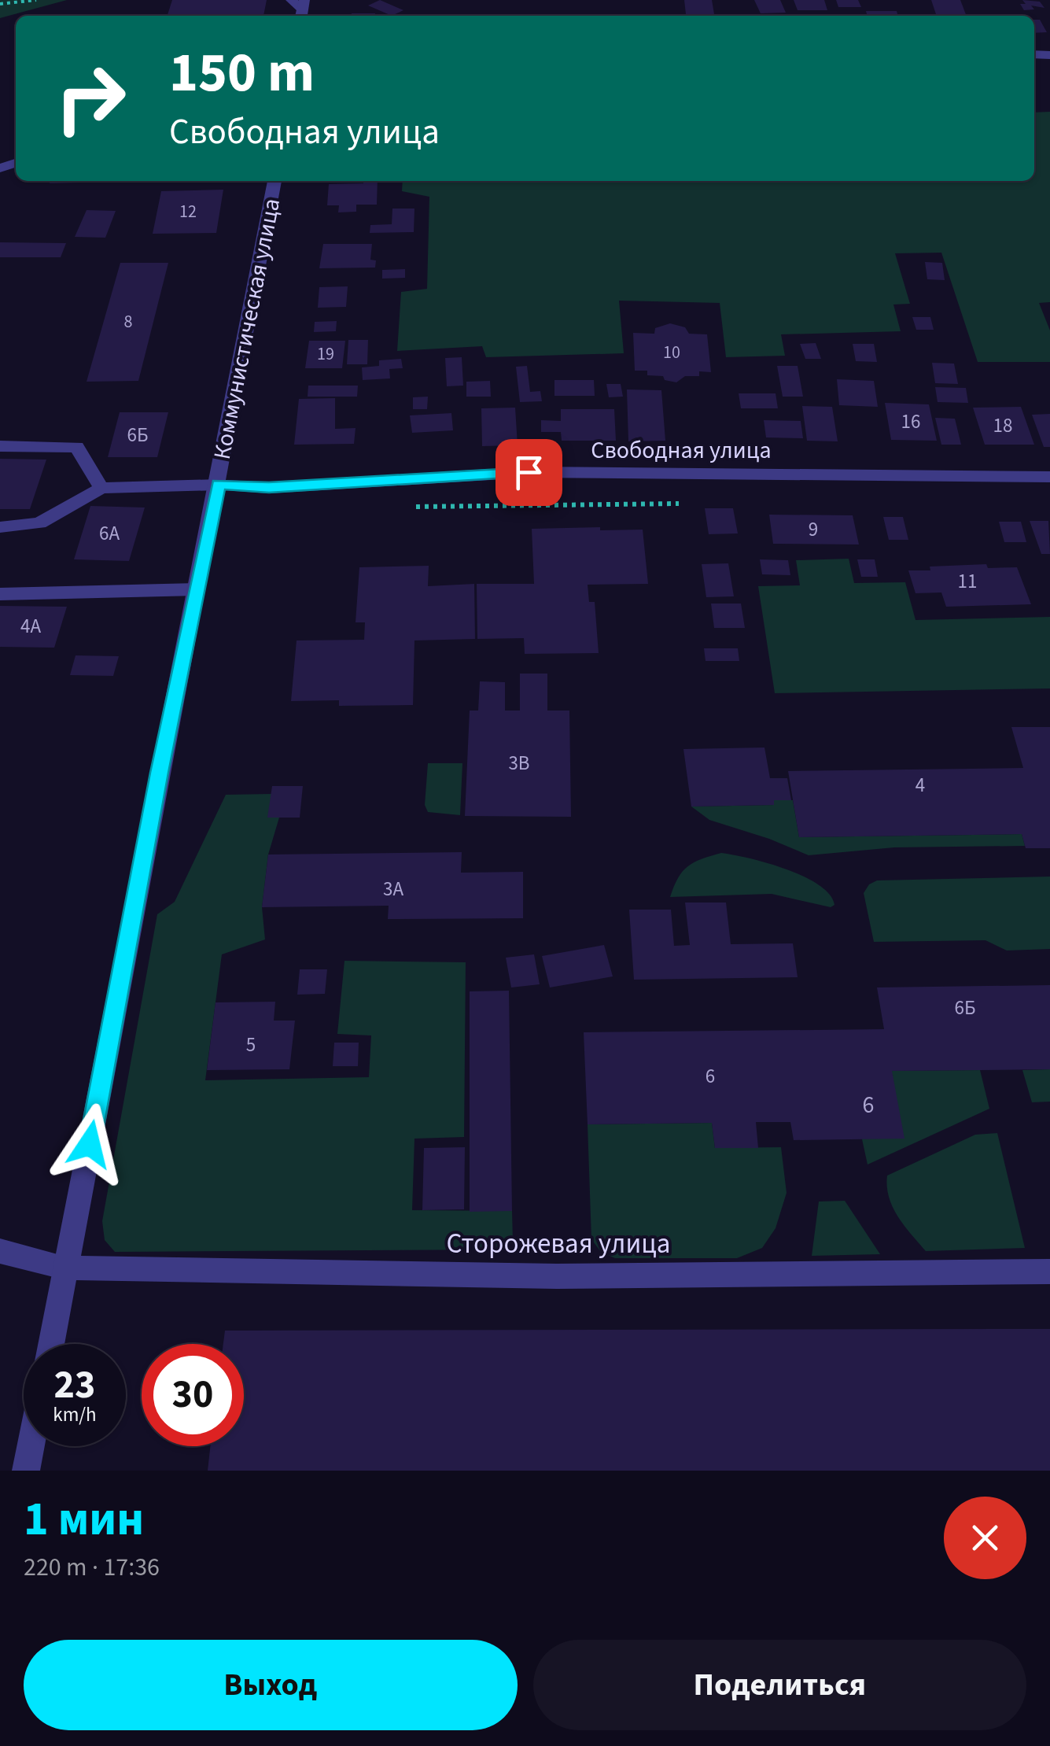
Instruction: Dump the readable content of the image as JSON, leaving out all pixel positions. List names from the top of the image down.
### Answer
{
  "streets": {
    "street": ["Коммунистическая улица", "Свободная улица", "Сторожевая улица"]
  },
  "crossings": [
    ["Коммунистическая улица", "Свободная улица"],
    ["Коммунистическая улица", "Сторожевая улица"]
  ],
  "house_numbers": [
    "12",
    "8",
    "10",
    "19",
    "16",
    "18",
    "6Б",
    "9",
    "6А",
    "11",
    "4А",
    "3В",
    "4",
    "3А",
    "6Б",
    "5",
    "6",
    "6"
  ],
  "page": {
    "turn": ["150 m", "Свободная улица"],
    "speed": "23 km/h",
    "limit": "30",
    "heading": ["1 мин", "220 m · 17:36"],
    "buttons": ["Выход", "Поделиться"]
  }
}
